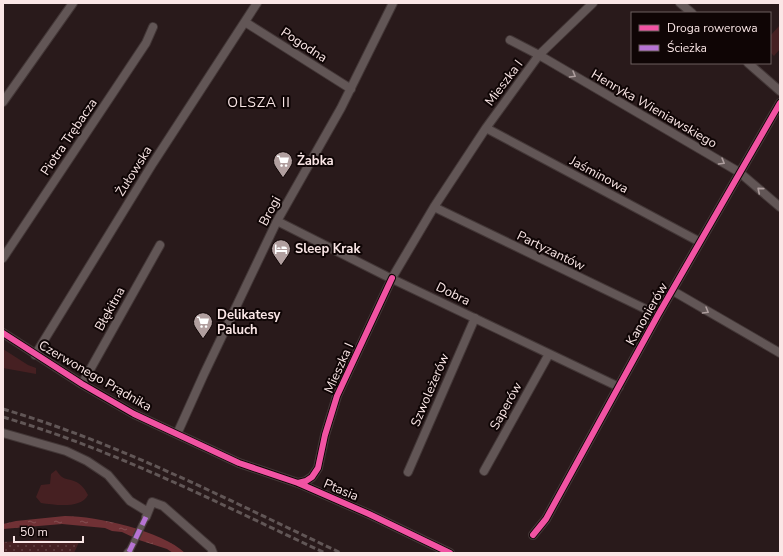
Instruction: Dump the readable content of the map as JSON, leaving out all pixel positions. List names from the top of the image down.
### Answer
{
  "streets": {
    "street": [
      "Pogodna",
      "Mieszka I",
      "Henryka Wieniawskiego",
      "Piotra Trębacza",
      "Żułowska",
      "Jaśminowa",
      "Brogi",
      "Partyzantów",
      "Dobra",
      "Błękitna",
      "Kanonierów",
      "Czerwonego Prądnika",
      "Szwoleżerów",
      "Saperów",
      "Ptasia"
    ]
  },
  "crossings": [
    ["Pogodna", "Żułowska"],
    ["Pogodna", "Brogi"],
    ["Mieszka I", "Henryka Wieniawskiego"],
    ["Mieszka I", "Jaśminowa"],
    ["Mieszka I", "Partyzantów"],
    ["Mieszka I", "Dobra"],
    ["Mieszka I", "Ptasia"],
    ["Henryka Wieniawskiego", "Kanonierów"],
    ["Żułowska", "Czerwonego Prądnika"],
    ["Jaśminowa", "Kanonierów"],
    ["Brogi", "Dobra"],
    ["Brogi", "Czerwonego Prądnika"],
    ["Brogi", "Ptasia"],
    ["Partyzantów", "Kanonierów"],
    ["Dobra", "Kanonierów"],
    ["Dobra", "Szwoleżerów"],
    ["Dobra", "Saperów"],
    ["Błękitna", "Czerwonego Prądnika"],
    ["Czerwonego Prądnika", "Ptasia"]
  ],
  "districts": ["OLSZA II"],
  "places": {
    "supermarket": ["Żabka", "Delikatesy Paluch"],
    "hotel": ["Sleep Krak"]
  },
  "legend": ["Droga rowerowa", "Ścieżka"],
  "scale_bar": "50 m"
}
